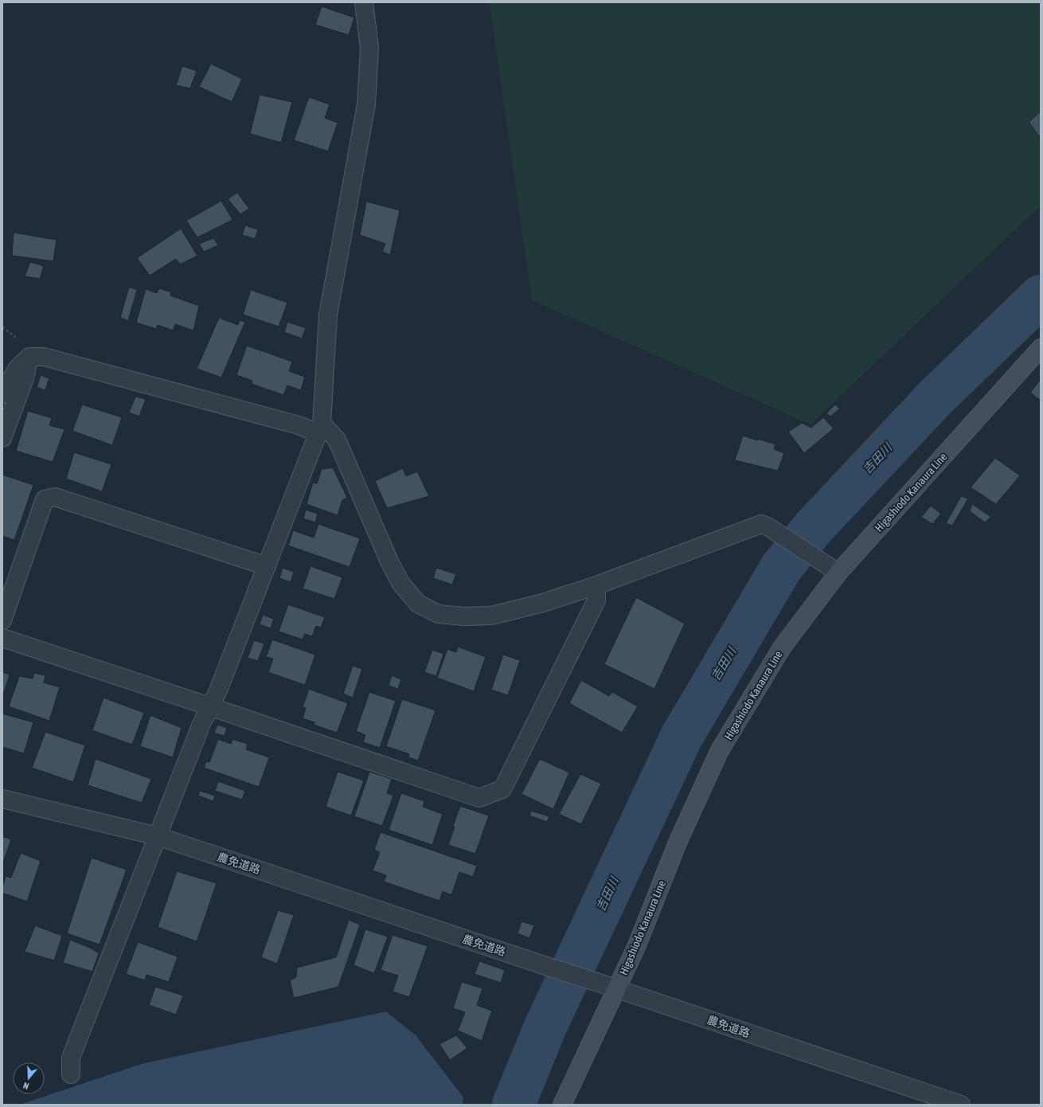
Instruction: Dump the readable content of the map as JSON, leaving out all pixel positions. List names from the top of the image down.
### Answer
{
  "streets": {
    "main road": ["Higashiodo Kanaura Line"],
    "street": ["農免道路"]
  },
  "crossings": [
    ["Higashiodo Kanaura Line", "農免道路"]
  ],
  "water": ["吉田川"],
  "north": "bottom"
}
